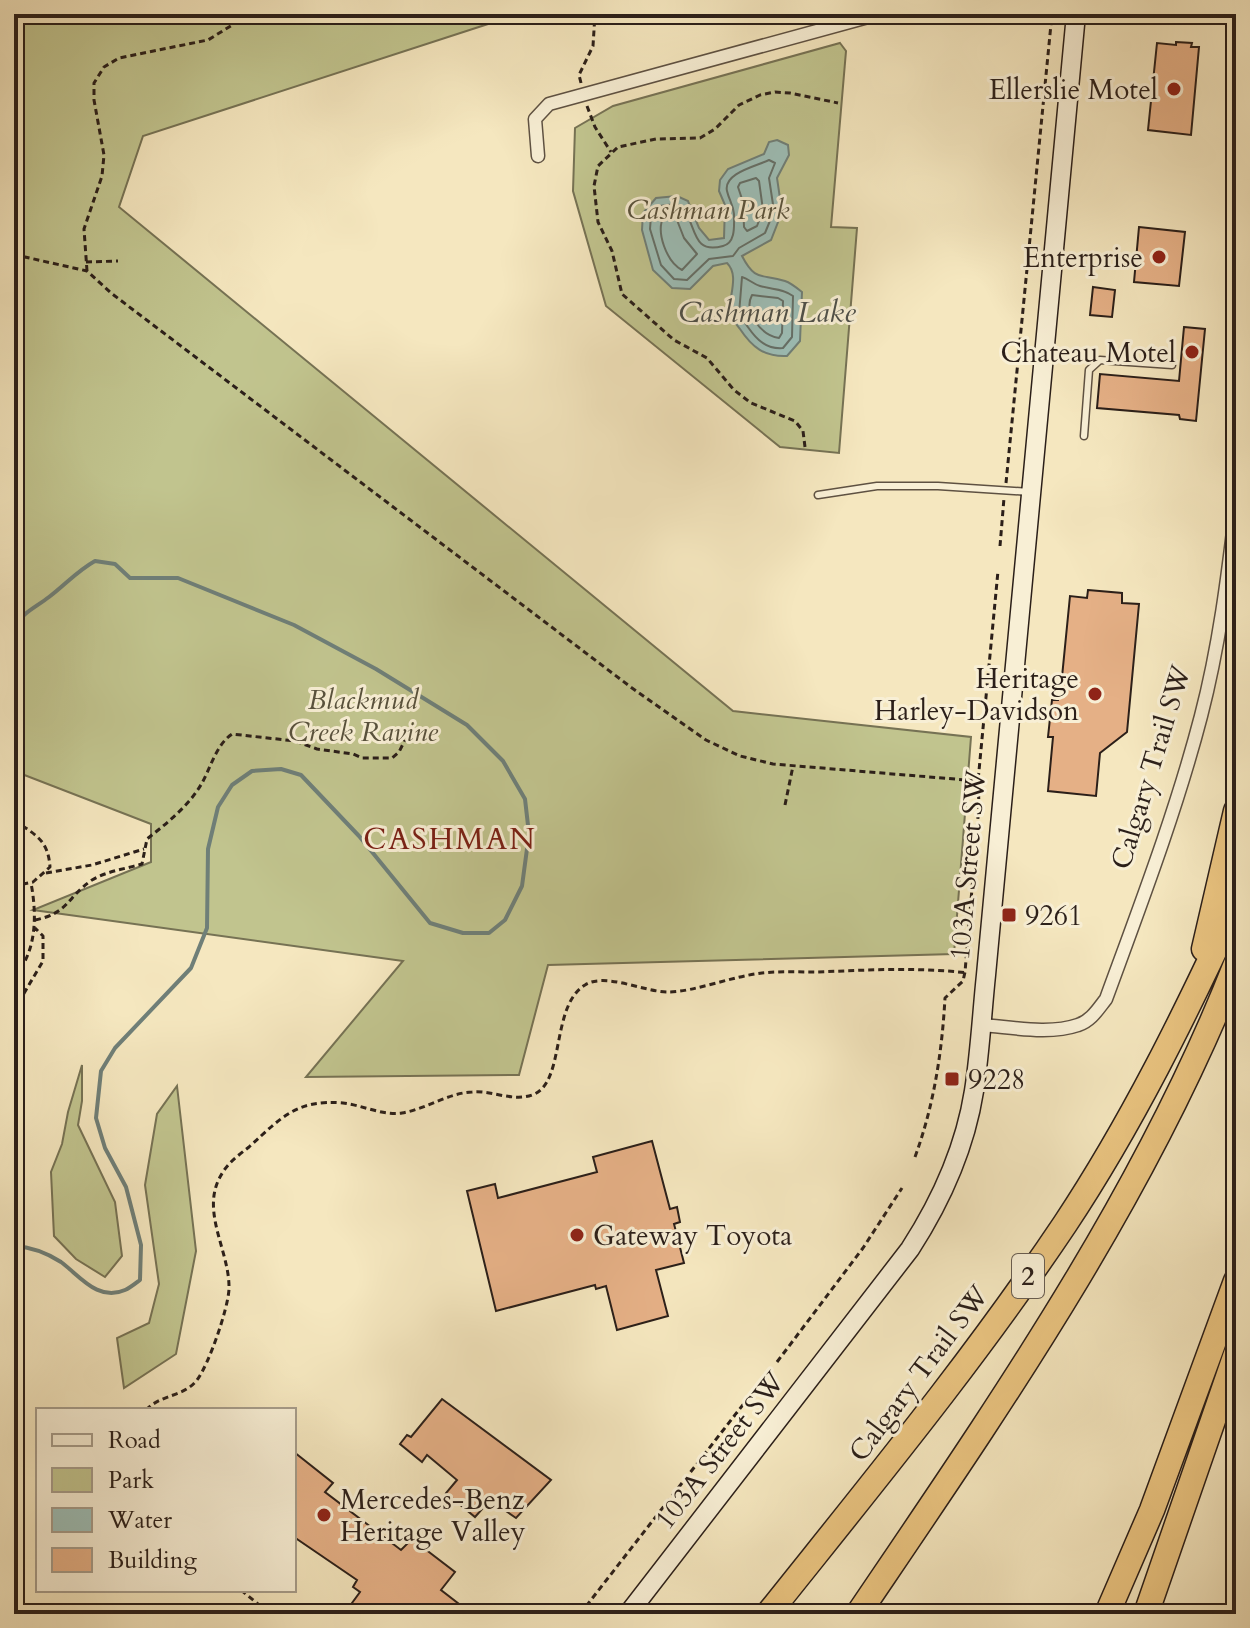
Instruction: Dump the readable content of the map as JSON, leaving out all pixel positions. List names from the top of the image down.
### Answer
{
  "streets": {
    "highway": ["Calgary Trail SW", "2"],
    "street": ["103A Street SW"]
  },
  "crossings": [
    ["Calgary Trail SW", "103A Street SW"]
  ],
  "districts": ["CASHMAN"],
  "water": ["Cashman Lake"],
  "parks": ["Cashman Park", "Blackmud Creek Ravine"],
  "places": {
    "other": [
      "Ellerslie Motel",
      "Enterprise",
      "Chateau Motel",
      "Heritage Harley-Davidson",
      "Gateway Toyota",
      "Mercedes-Benz Heritage Valley"
    ],
    "transit": ["9261", "9228"]
  },
  "legend": [
    "Road",
    "Park",
    "Water",
    "Building"
  ]
}
